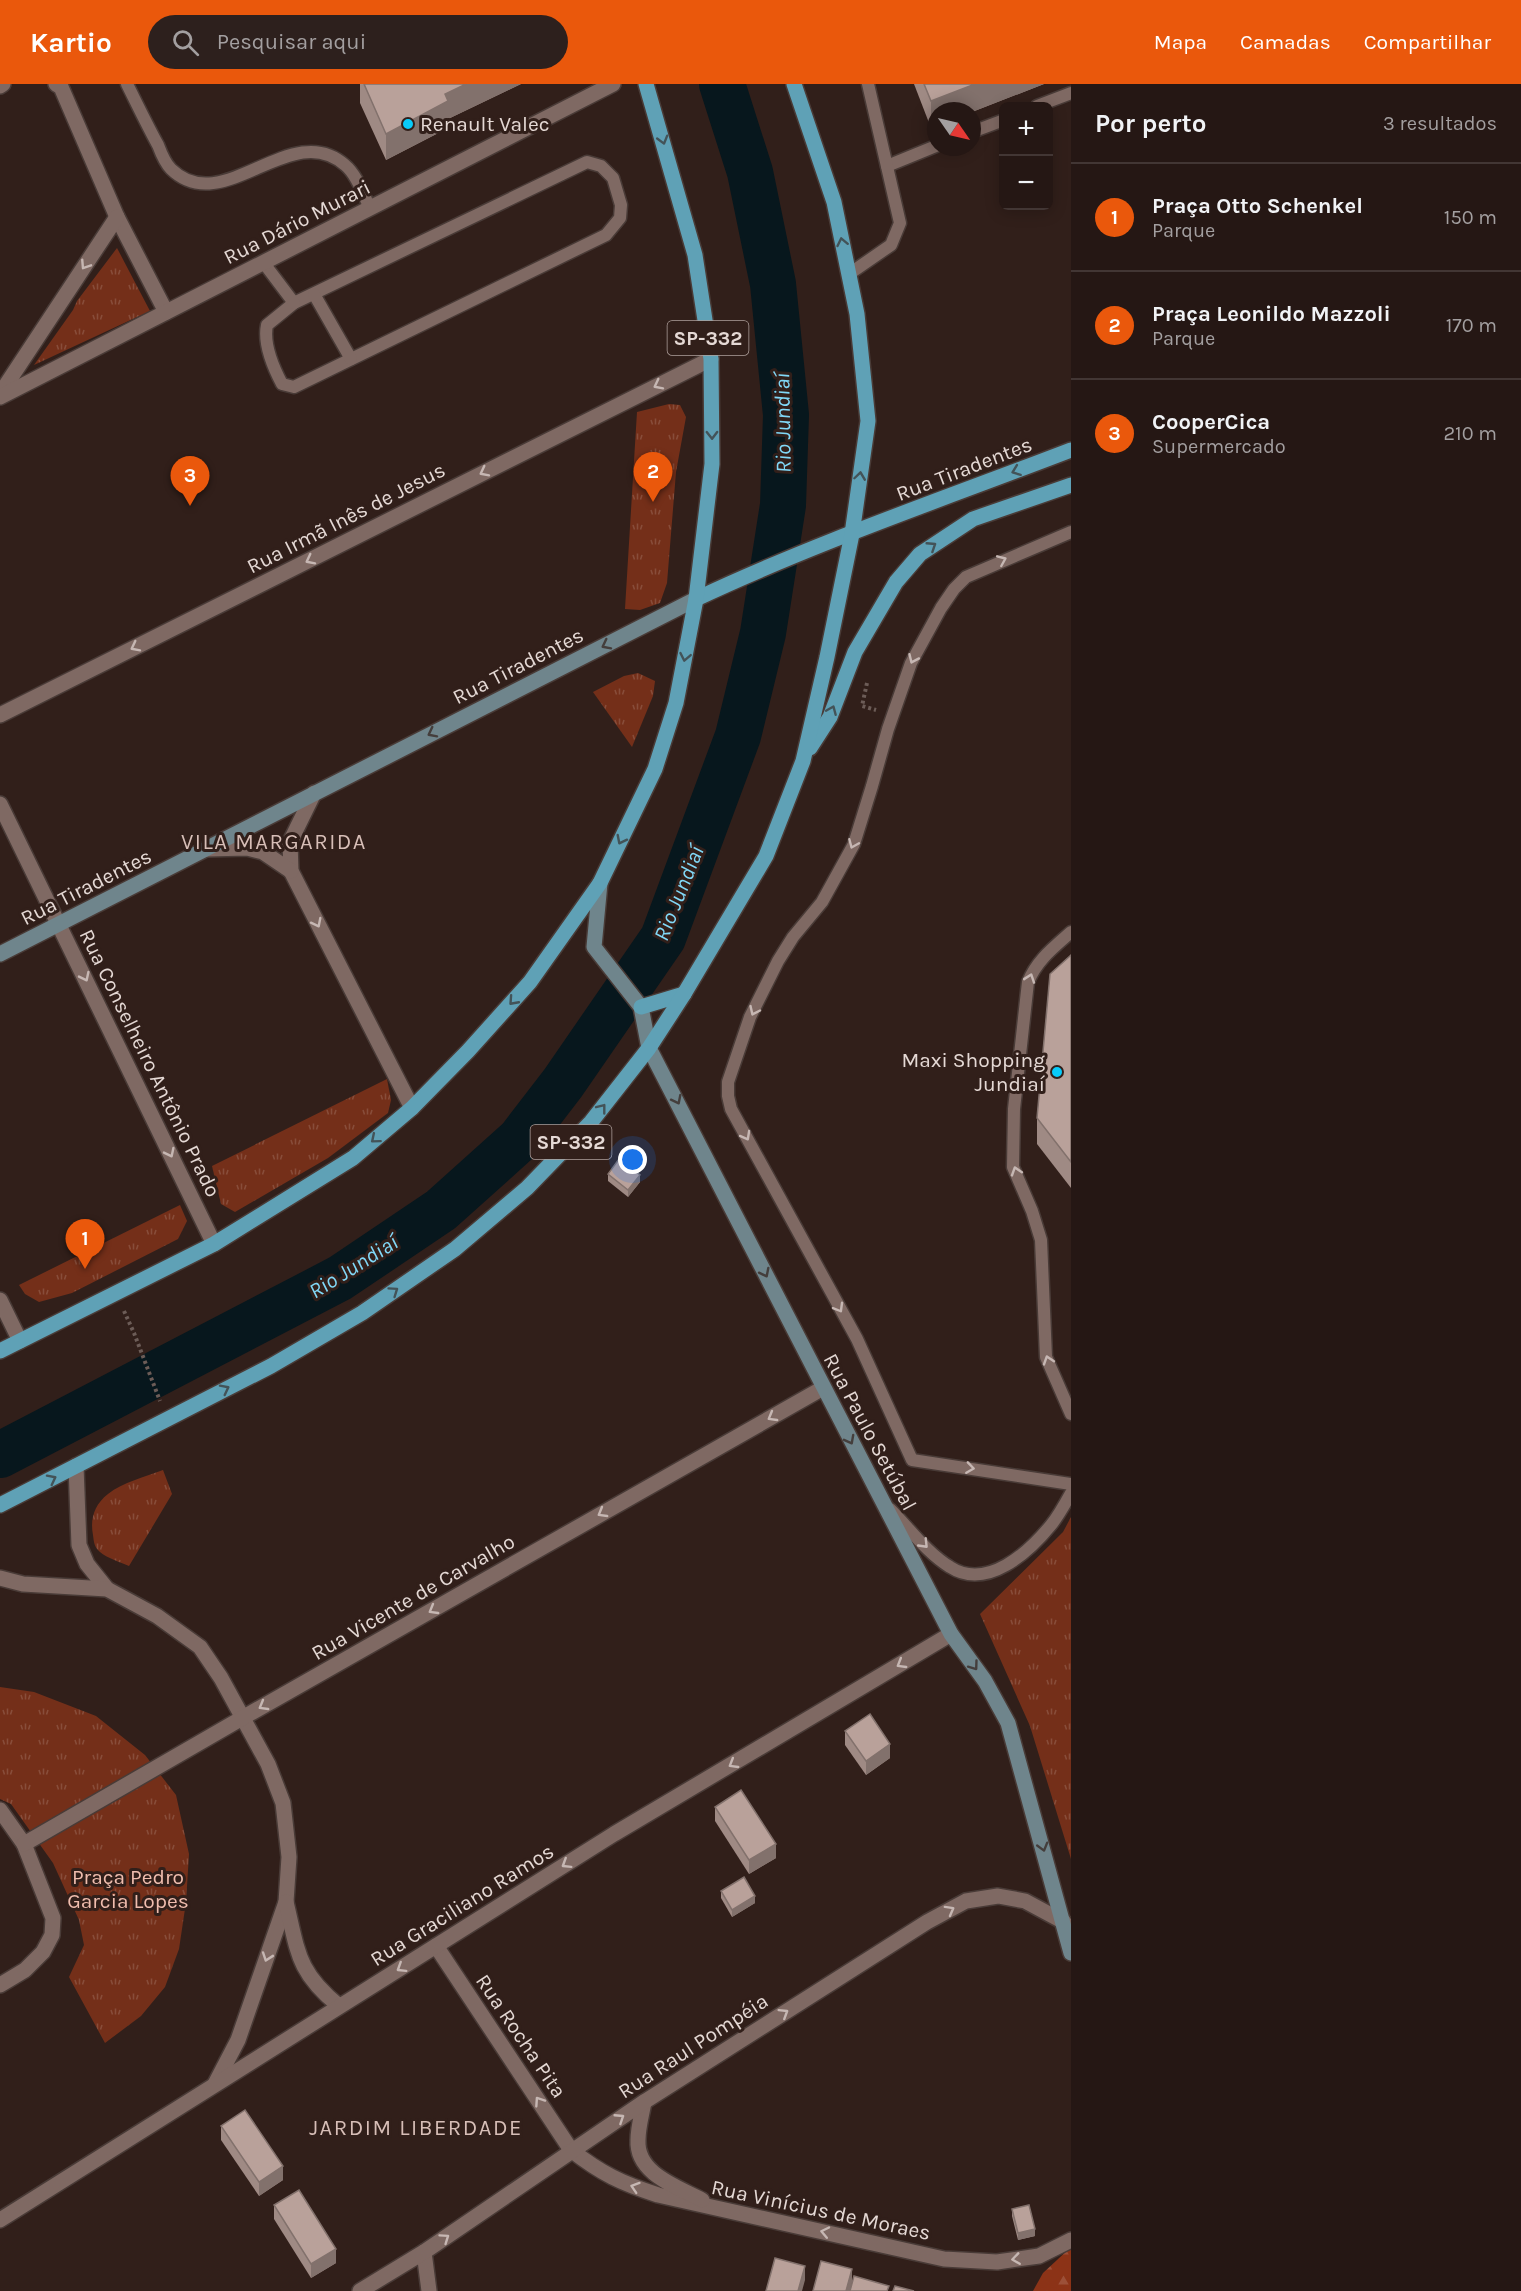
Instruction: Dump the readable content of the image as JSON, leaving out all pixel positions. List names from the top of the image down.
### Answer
{
  "streets": {
    "main road": ["SP-332", "Rua Tiradentes"],
    "street": [
      "Rua Dário Murari",
      "Rua Irmã Inês de Jesus",
      "Rua Conselheiro Antônio Prado",
      "Rua Paulo Setúbal",
      "Rua Vicente de Carvalho",
      "Rua Graciliano Ramos",
      "Rua Rocha Pita",
      "Rua Raul Pompéia",
      "Rua Vinícius de Moraes"
    ]
  },
  "crossings": [
    ["SP-332", "Rua Tiradentes"],
    ["SP-332", "Rua Irmã Inês de Jesus"],
    ["SP-332", "Rua Conselheiro Antônio Prado"],
    ["SP-332", "Rua Paulo Setúbal"],
    ["Rua Tiradentes", "Rua Conselheiro Antônio Prado"],
    ["Rua Paulo Setúbal", "Rua Vicente de Carvalho"],
    ["Rua Paulo Setúbal", "Rua Graciliano Ramos"],
    ["Rua Paulo Setúbal", "Rua Raul Pompéia"],
    ["Rua Graciliano Ramos", "Rua Rocha Pita"],
    ["Rua Rocha Pita", "Rua Raul Pompéia"],
    ["Rua Rocha Pita", "Rua Vinícius de Moraes"],
    ["Rua Raul Pompéia", "Rua Vinícius de Moraes"]
  ],
  "one_way": [
    "Rua Tiradentes",
    "Rua Irmã Inês de Jesus",
    "Rua Conselheiro Antônio Prado",
    "Rua Paulo Setúbal",
    "Rua Vicente de Carvalho",
    "Rua Graciliano Ramos",
    "Rua Rocha Pita",
    "Rua Raul Pompéia",
    "Rua Vinícius de Moraes"
  ],
  "districts": ["VILA MARGARIDA", "JARDIM LIBERDADE"],
  "water": ["Rio Jundiaí"],
  "parks": ["Praça Pedro Garcia Lopes"],
  "places": ["Renault Valec", "Maxi Shopping Jundiaí"],
  "north": "bottom right",
  "page": {
    "header": "Kartio",
    "search": "Pesquisar aqui",
    "nav": ["Mapa", "Camadas", "Compartilhar"],
    "heading": ["Por perto", "3 resultados"],
    "map_buttons": ["+", "−"],
    "list": [
      {
        "mark": "1",
        "name": "Praça Otto Schenkel",
        "note": "Parque",
        "value": "150 m"
      },
      {
        "mark": "2",
        "name": "Praça Leonildo Mazzoli",
        "note": "Parque",
        "value": "170 m"
      },
      {
        "mark": "3",
        "name": "CooperCica",
        "note": "Supermercado",
        "value": "210 m"
      }
    ],
    "pins": ["2", "3", "1"]
  }
}
